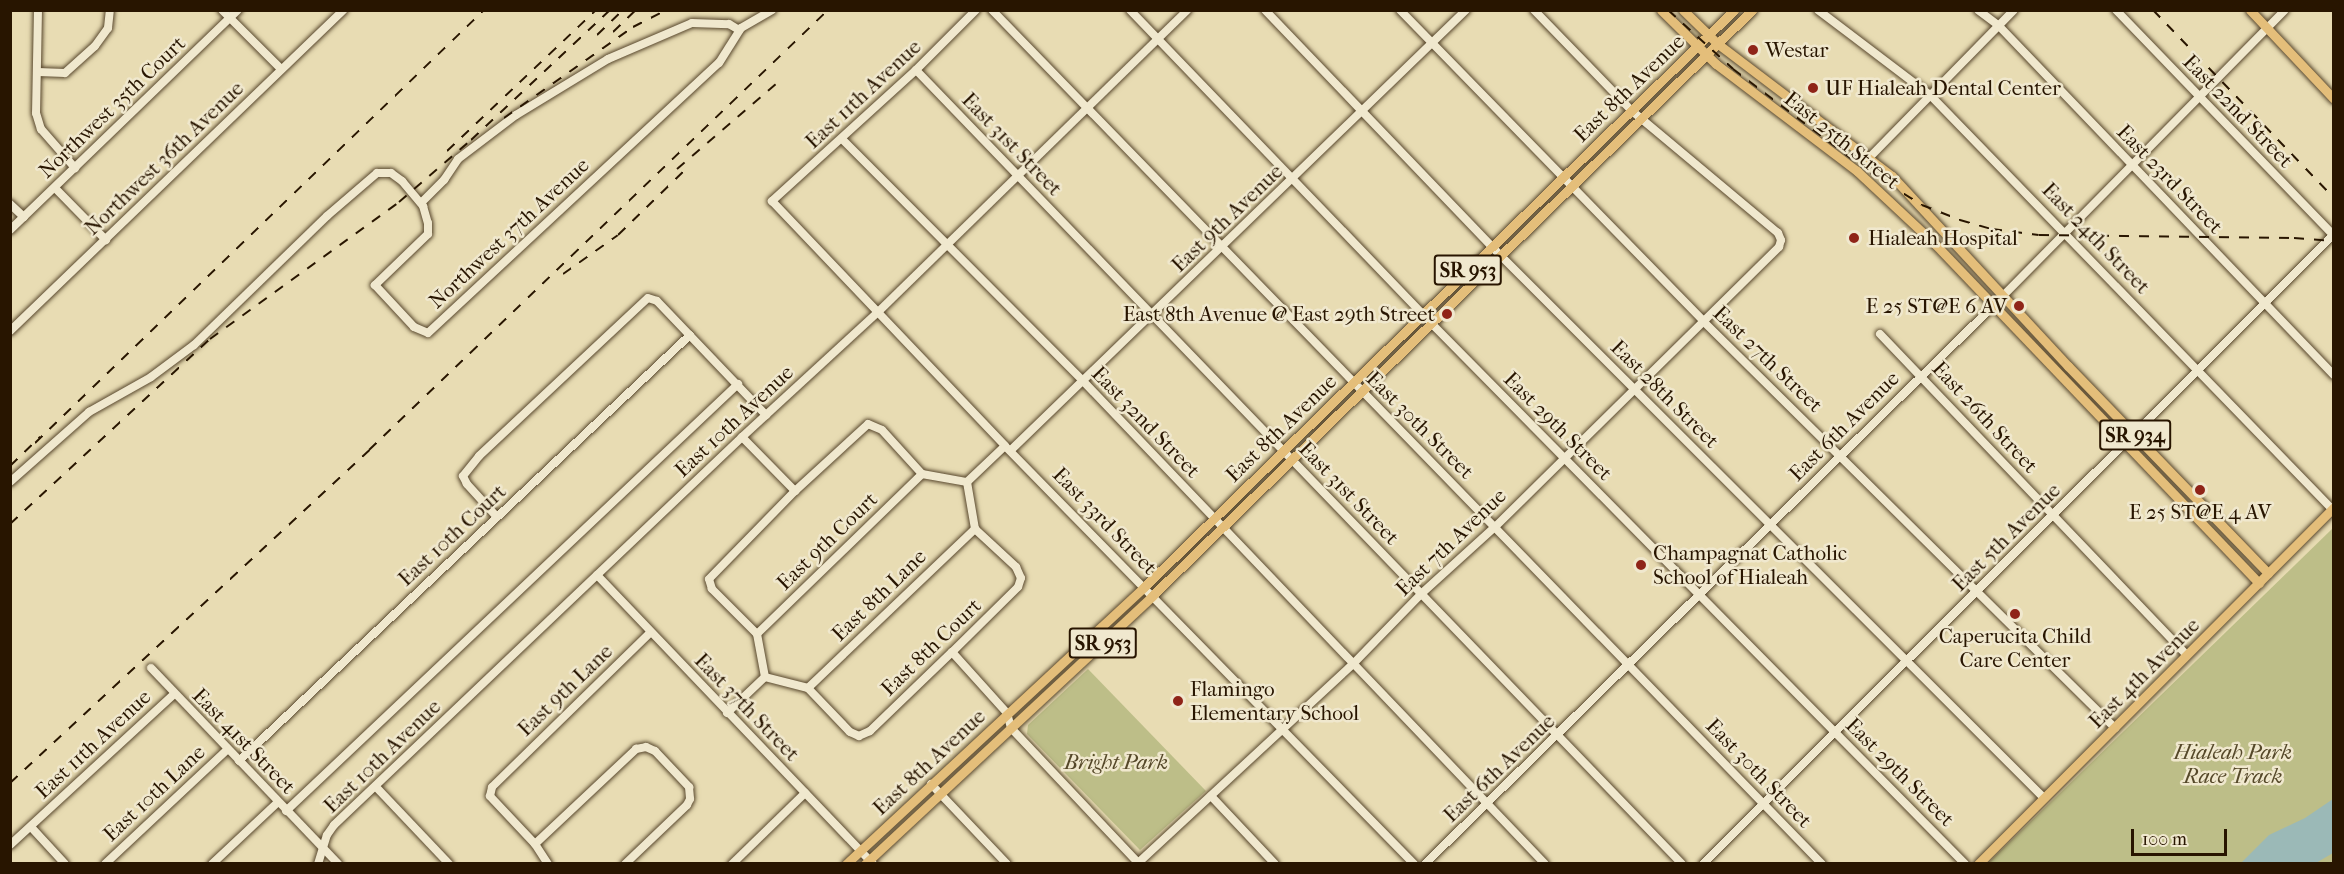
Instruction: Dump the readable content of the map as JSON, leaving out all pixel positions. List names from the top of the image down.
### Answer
{
  "streets": {
    "main road": [
      "East 8th Avenue",
      "East 25th Street",
      "SR 953",
      "SR 934",
      "East 4th Avenue"
    ],
    "street": [
      "East 11th Avenue",
      "Northwest 35th Court",
      "East 22nd Street",
      "East 31st Street",
      "Northwest 36th Avenue",
      "East 23rd Street",
      "East 9th Avenue",
      "Northwest 37th Avenue",
      "East 24th Street",
      "East 27th Street",
      "East 28th Street",
      "East 26th Street",
      "East 10th Avenue",
      "East 32nd Street",
      "East 30th Street",
      "East 29th Street",
      "East 6th Avenue",
      "East 33rd Street",
      "East 10th Court",
      "East 5th Avenue",
      "East 9th Court",
      "East 7th Avenue",
      "East 8th Lane",
      "East 8th Court",
      "East 9th Lane",
      "East 37th Street",
      "East 41st Street",
      "East 10th Lane"
    ]
  },
  "crossings": [
    ["East 8th Avenue", "East 25th Street"],
    ["East 8th Avenue", "East 31st Street"],
    ["East 8th Avenue", "East 27th Street"],
    ["East 8th Avenue", "East 28th Street"],
    ["East 8th Avenue", "East 32nd Street"],
    ["East 8th Avenue", "East 30th Street"],
    ["East 8th Avenue", "East 29th Street"],
    ["East 8th Avenue", "SR 934"],
    ["East 8th Avenue", "East 33rd Street"],
    ["East 8th Avenue", "East 7th Avenue"],
    ["East 8th Avenue", "East 37th Street"],
    ["East 11th Avenue", "East 31st Street"],
    ["East 11th Avenue", "East 32nd Street"],
    ["East 11th Avenue", "East 33rd Street"],
    ["East 11th Avenue", "East 41st Street"],
    ["East 22nd Street", "East 6th Avenue"],
    ["East 22nd Street", "East 5th Avenue"],
    ["East 25th Street", "East 6th Avenue"],
    ["East 25th Street", "SR 934"],
    ["East 31st Street", "East 9th Avenue"],
    ["East 31st Street", "East 10th Avenue"],
    ["East 31st Street", "East 6th Avenue"],
    ["East 31st Street", "East 7th Avenue"],
    ["East 23rd Street", "East 6th Avenue"],
    ["East 23rd Street", "East 5th Avenue"],
    ["East 9th Avenue", "East 27th Street"],
    ["East 9th Avenue", "East 28th Street"],
    ["East 9th Avenue", "East 32nd Street"],
    ["East 9th Avenue", "East 30th Street"],
    ["East 9th Avenue", "East 29th Street"],
    ["East 9th Avenue", "East 33rd Street"],
    ["East 24th Street", "East 6th Avenue"],
    ["East 24th Street", "East 5th Avenue"],
    ["East 24th Street", "East 4th Avenue"],
    ["East 27th Street", "East 6th Avenue"],
    ["East 27th Street", "East 5th Avenue"],
    ["East 27th Street", "East 7th Avenue"],
    ["East 27th Street", "East 4th Avenue"],
    ["East 28th Street", "East 6th Avenue"],
    ["East 28th Street", "East 5th Avenue"],
    ["East 28th Street", "East 7th Avenue"],
    ["East 28th Street", "East 4th Avenue"],
    ["East 26th Street", "East 6th Avenue"],
    ["East 26th Street", "East 5th Avenue"],
    ["East 26th Street", "East 4th Avenue"],
    ["East 10th Avenue", "East 32nd Street"],
    ["East 10th Avenue", "East 30th Street"],
    ["East 10th Avenue", "East 29th Street"],
    ["East 10th Avenue", "East 33rd Street"],
    ["East 10th Avenue", "East 37th Street"],
    ["East 10th Avenue", "East 41st Street"],
    ["East 32nd Street", "East 6th Avenue"],
    ["East 32nd Street", "East 7th Avenue"],
    ["East 30th Street", "East 6th Avenue"],
    ["East 30th Street", "East 5th Avenue"],
    ["East 30th Street", "East 7th Avenue"],
    ["East 29th Street", "East 6th Avenue"],
    ["East 29th Street", "East 5th Avenue"],
    ["East 29th Street", "East 7th Avenue"],
    ["East 6th Avenue", "SR 934"],
    ["SR 934", "East 5th Avenue"],
    ["SR 934", "East 4th Avenue"],
    ["East 33rd Street", "East 7th Avenue"],
    ["East 10th Court", "East 41st Street"],
    ["East 8th Lane", "East 8th Court"],
    ["East 9th Lane", "East 37th Street"],
    ["East 41st Street", "East 10th Lane"]
  ],
  "parks": ["Hialeah Park Race Track", "Bright Park"],
  "places": [
    "Westar",
    "UF Hialeah Dental Center",
    "Hialeah Hospital",
    "E 25 ST@E 6 AV",
    "East 8th Avenue @ East 29th Street",
    "E 25 ST@E 4 AV",
    "Champagnat Catholic School of Hialeah",
    "Caperucita Child Care Center",
    "Flamingo Elementary School"
  ],
  "scale_bar": "100 m"
}
